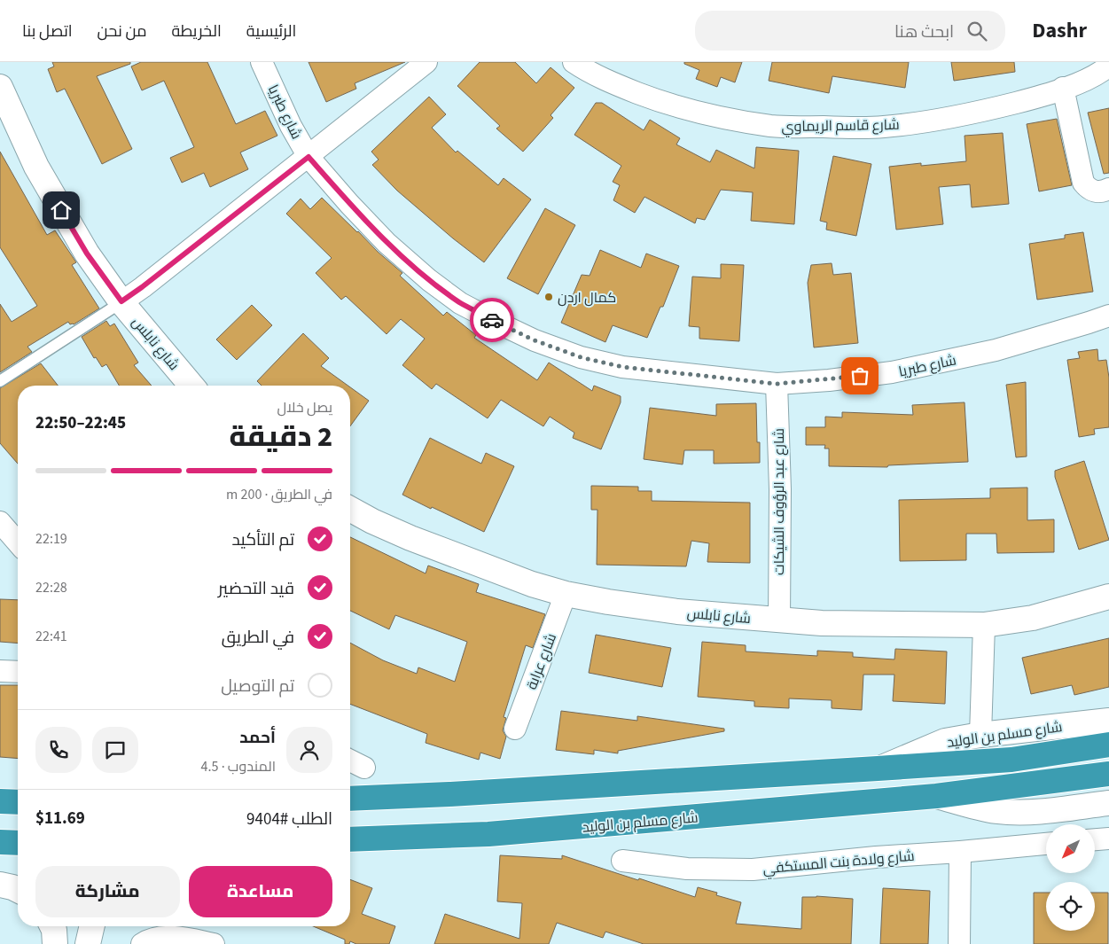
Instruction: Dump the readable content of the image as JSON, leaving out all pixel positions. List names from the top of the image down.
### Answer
{
  "streets": {
    "highway": ["شارع مسلم بن الوليد"],
    "street": [
      "شارع طبريا",
      "شارع قاسم الريماوي",
      "شارع نابلس",
      "شارع عبد الرؤوف الشيكات",
      "شارع عرابة",
      "شارع ولادة بنت المستكفي"
    ]
  },
  "crossings": [
    ["شارع طبريا", "شارع عبد الرؤوف الشيكات"],
    ["شارع نابلس", "شارع عبد الرؤوف الشيكات"],
    ["شارع نابلس", "شارع عرابة"]
  ],
  "places": ["كمال اردن"],
  "north": "bottom left",
  "page": {
    "header": "Dashr",
    "search": "ابحث هنا",
    "nav": [
      "الرئيسية",
      "الخريطة",
      "من نحن",
      "اتصل بنا"
    ],
    "heading": ["2 دقيقة", "يصل خلال", "22:45–22:50"],
    "panel": [
      "أحمد",
      "المندوب · 4.5",
      "الطلب #9404",
      "$11.69"
    ],
    "bar": "في الطريق · 200 m",
    "list": [
      ["تم التأكيد", "22:19"],
      ["قيد التحضير", "22:28"],
      ["في الطريق", "22:41"],
      "تم التوصيل"
    ],
    "buttons": ["مساعدة", "مشاركة"]
  }
}
